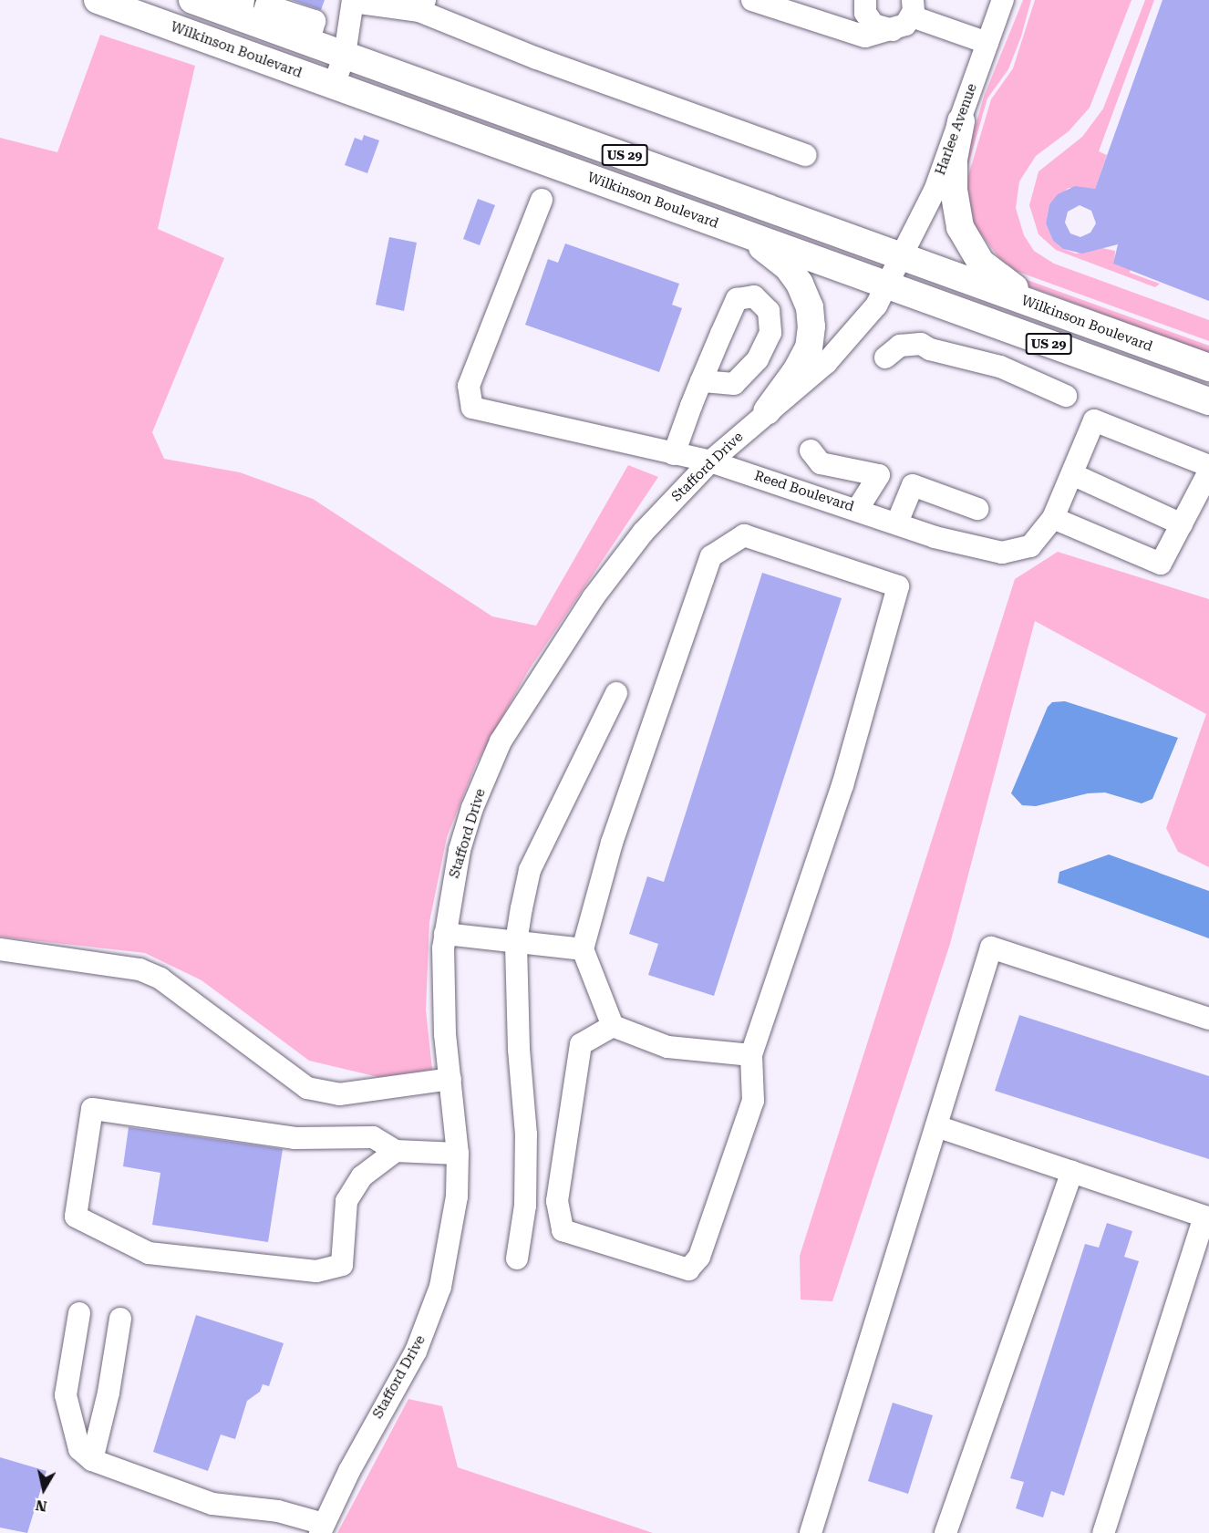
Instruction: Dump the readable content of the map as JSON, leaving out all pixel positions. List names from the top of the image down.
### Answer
{
  "streets": {
    "main road": ["Wilkinson Boulevard", "US 29"],
    "street": ["Harlee Avenue", "Stafford Drive", "Reed Boulevard"]
  },
  "crossings": [
    ["Wilkinson Boulevard", "Harlee Avenue"],
    ["Wilkinson Boulevard", "Stafford Drive"],
    ["Harlee Avenue", "Stafford Drive"],
    ["Stafford Drive", "Reed Boulevard"]
  ],
  "north": "bottom"
}
